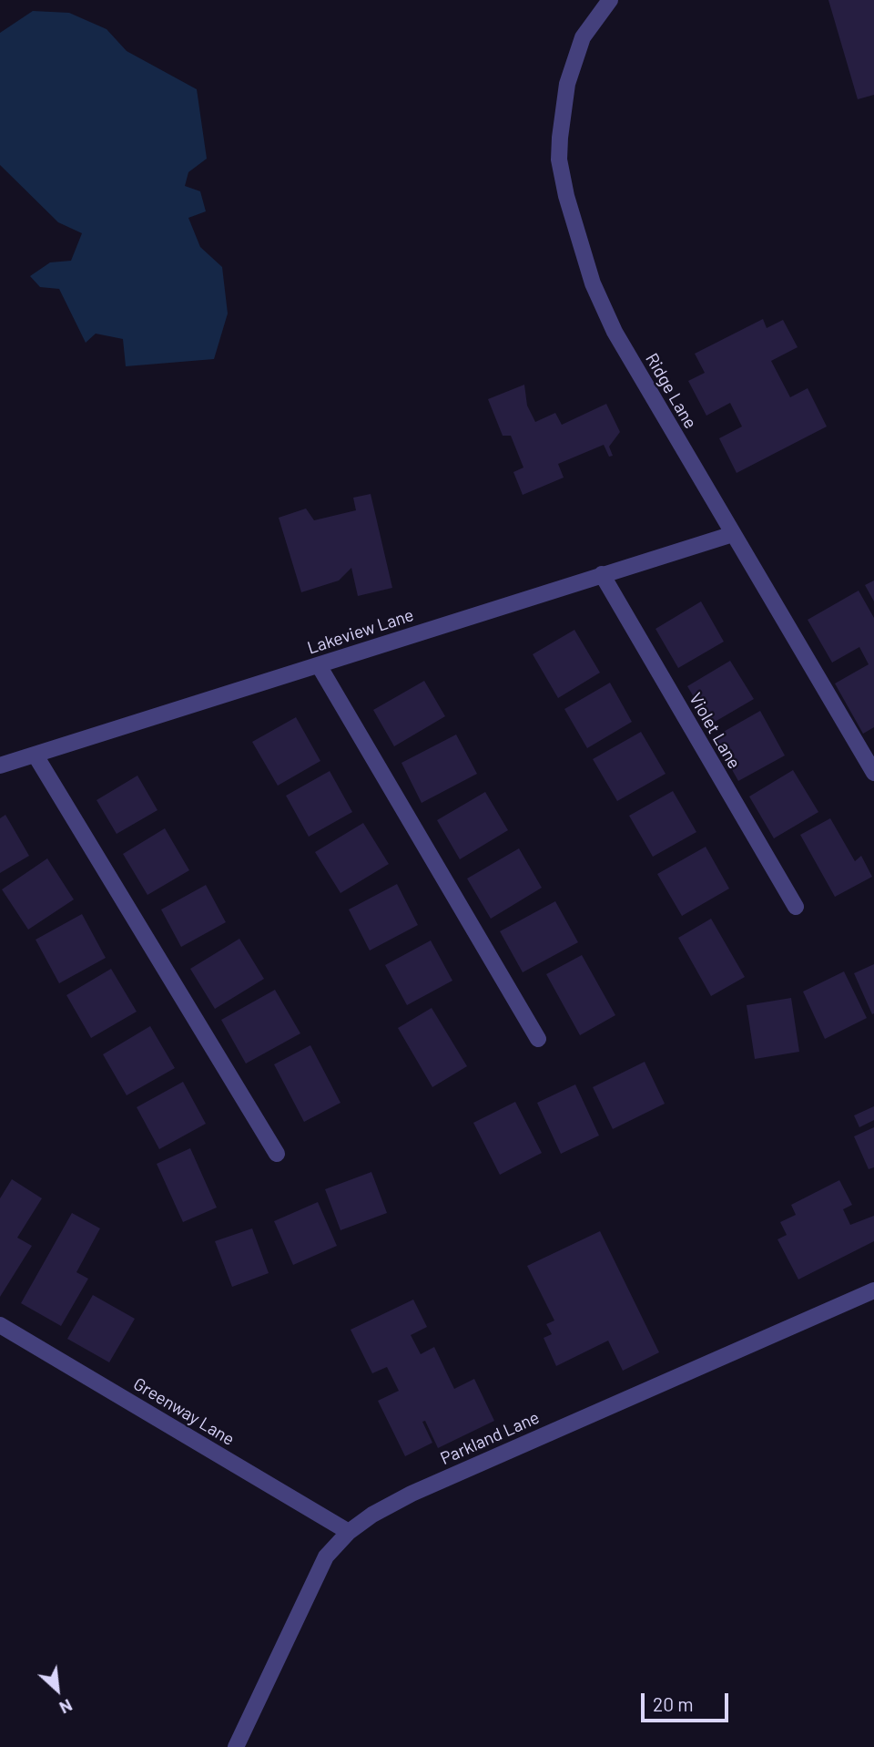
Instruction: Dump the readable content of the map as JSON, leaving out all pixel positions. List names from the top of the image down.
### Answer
{
  "streets": {
    "street": [
      "Ridge Lane",
      "Lakeview Lane",
      "Violet Lane",
      "Greenway Lane",
      "Parkland Lane"
    ]
  },
  "crossings": [
    ["Ridge Lane", "Lakeview Lane"],
    ["Lakeview Lane", "Violet Lane"],
    ["Greenway Lane", "Parkland Lane"]
  ],
  "scale_bar": "20 m",
  "north": "bottom right"
}
